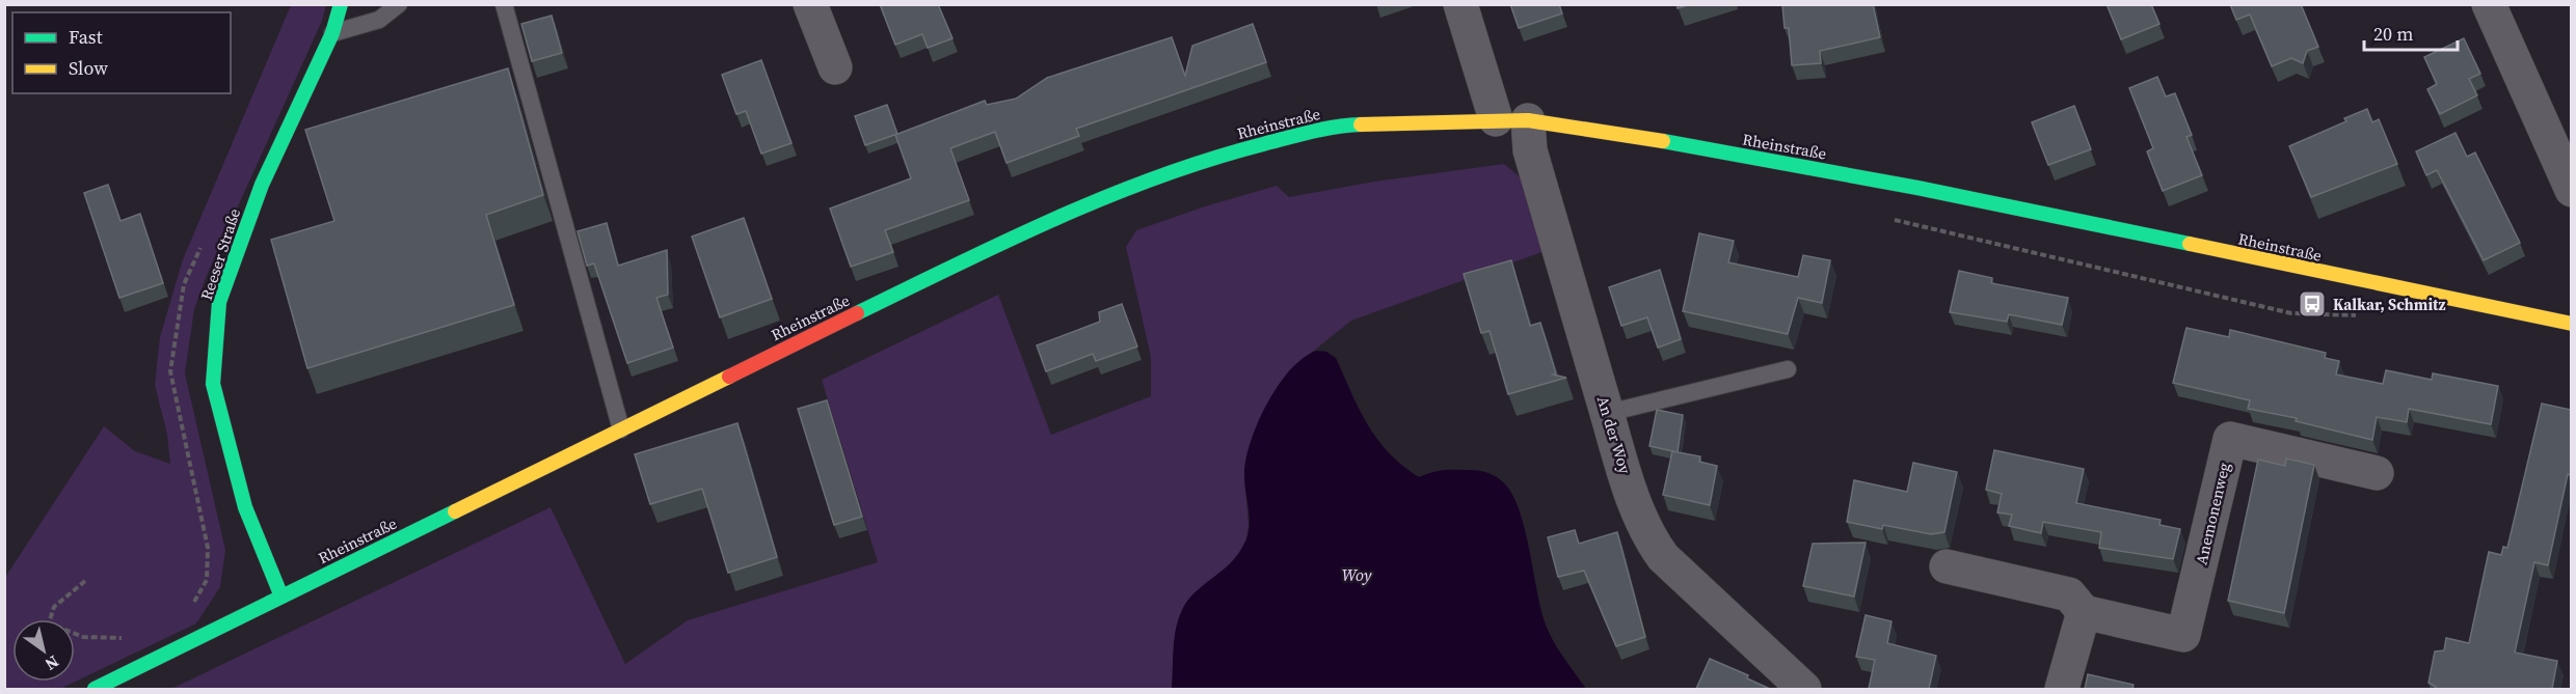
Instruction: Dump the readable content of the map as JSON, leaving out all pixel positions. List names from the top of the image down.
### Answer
{
  "streets": {
    "main road": ["Rheinstraße", "Reeser Straße"],
    "street": ["An der Woy", "Anemonenweg"]
  },
  "crossings": [
    ["Rheinstraße", "Reeser Straße"],
    ["Rheinstraße", "An der Woy"]
  ],
  "water": ["Woy"],
  "places": {
    "bus stop": ["Kalkar, Schmitz"]
  },
  "legend": ["Fast", "Slow"],
  "scale_bar": "20 m",
  "north": "bottom right"
}
